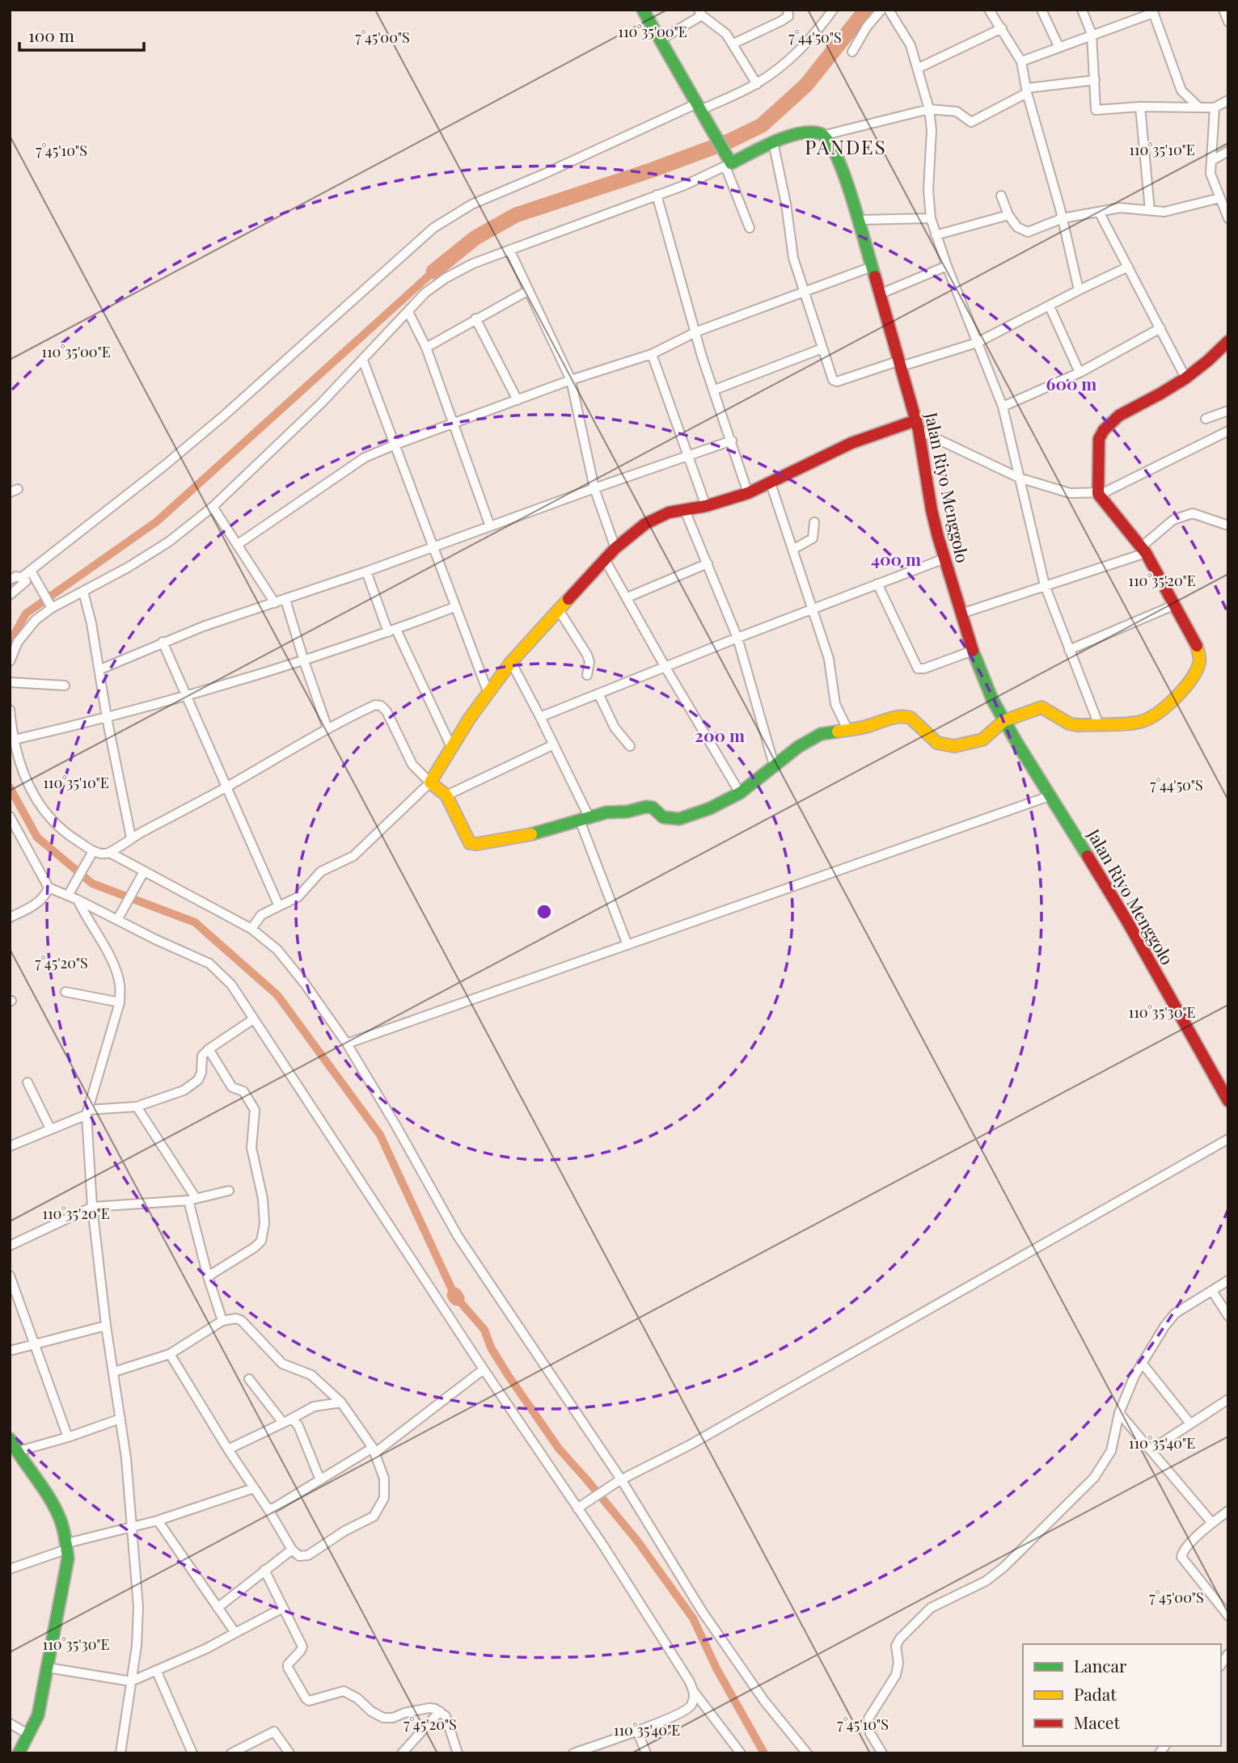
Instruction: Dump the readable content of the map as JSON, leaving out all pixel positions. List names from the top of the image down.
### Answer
{
  "streets": {
    "street": ["Jalan Riyo Menggolo"]
  },
  "districts": ["PANDES"],
  "legend": ["Lancar", "Padat", "Macet"],
  "scale_bar": "100 m",
  "coordinates": [
    "110°35'00\"E",
    "7°45'00\"S",
    "7°44'50\"S",
    "110°35'10\"E",
    "7°45'10\"S",
    "110°35'20\"E",
    "7°45'20\"S",
    "110°35'30\"E",
    "110°35'40\"E"
  ],
  "rings": ["600 m", "400 m", "200 m"]
}
